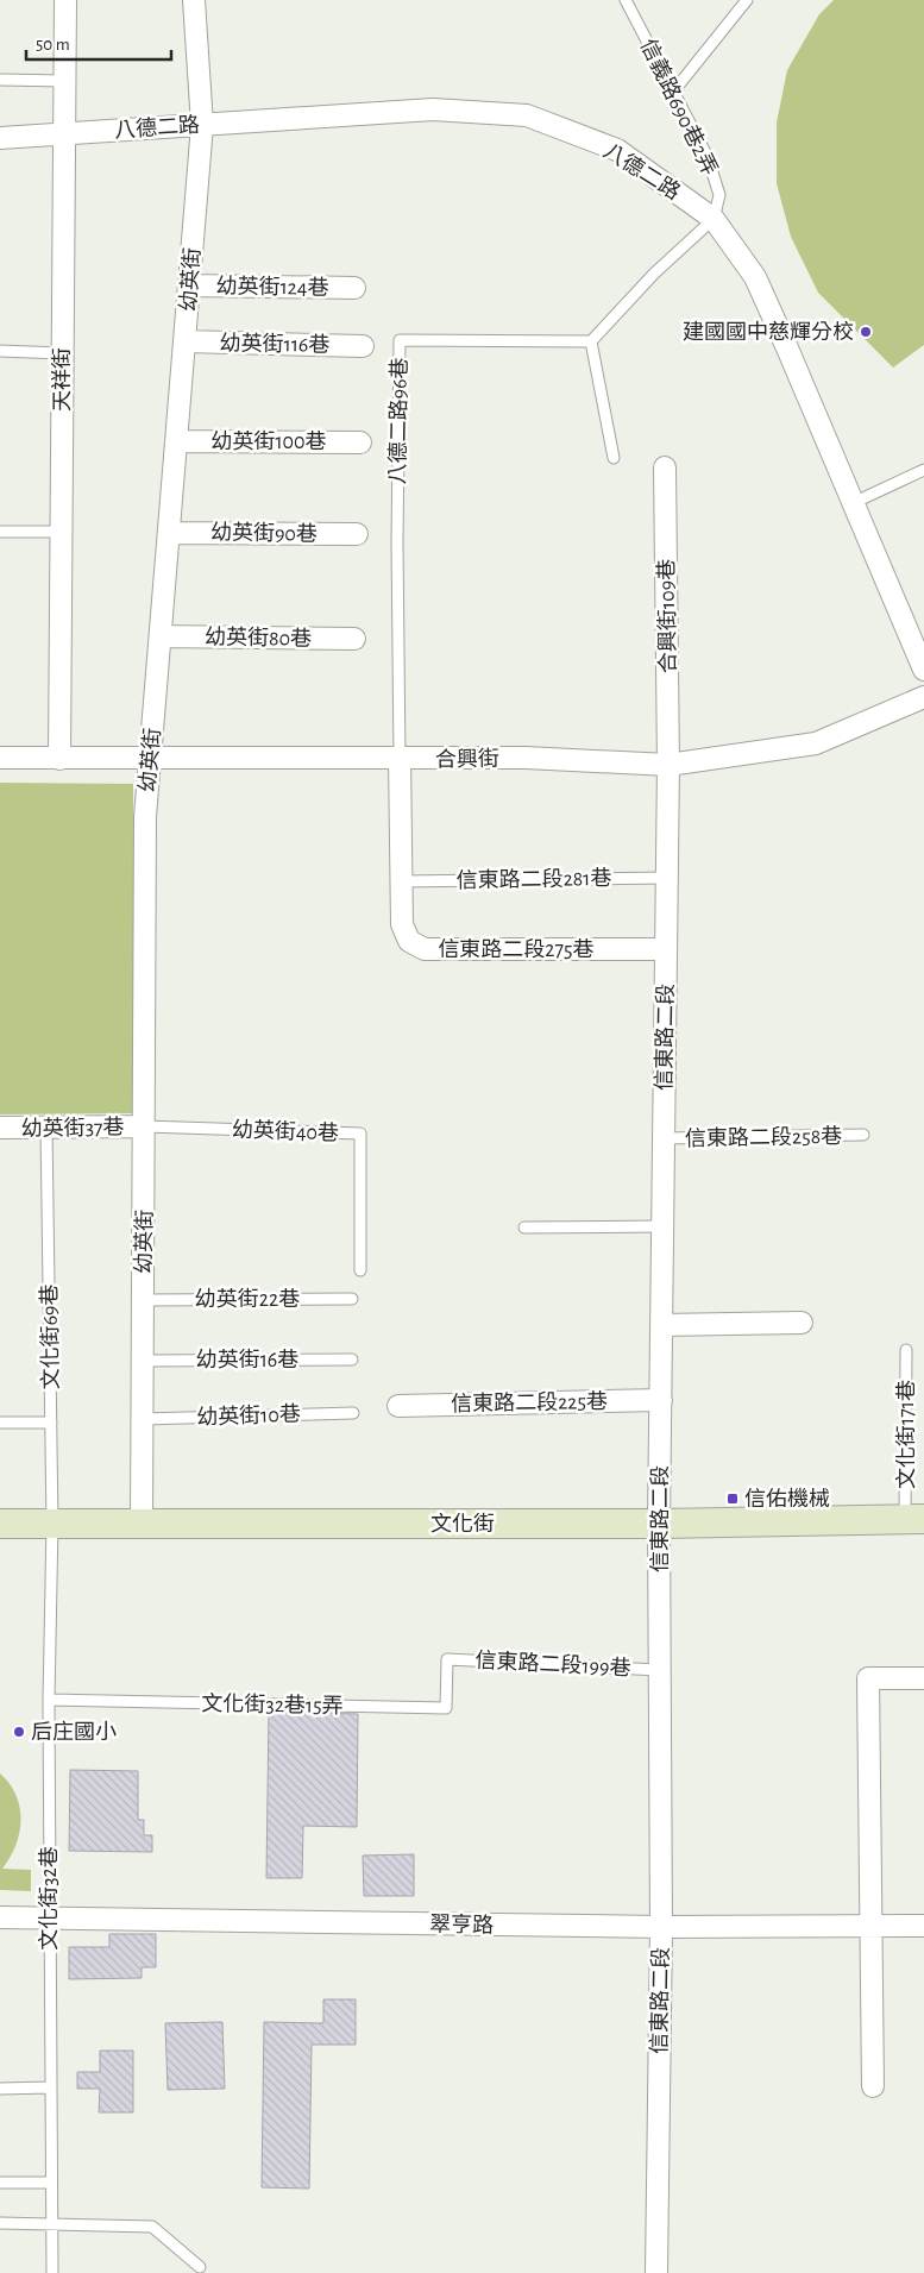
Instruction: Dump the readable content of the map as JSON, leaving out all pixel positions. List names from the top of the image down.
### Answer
{
  "streets": {
    "street": [
      "八德二路",
      "幼英街",
      "幼英街124巷",
      "幼英街116巷",
      "天祥街",
      "幼英街100巷",
      "幼英街90巷",
      "合興街109巷",
      "幼英街80巷",
      "合興街",
      "信東路二段275巷",
      "信東路二段",
      "幼英街37巷",
      "信東路二段225巷",
      "文化街",
      "翠亨路"
    ],
    "lane": [
      "信義路690巷2弄",
      "八德二路96巷",
      "信東路二段281巷",
      "幼英街40巷",
      "信東路二段258巷",
      "幼英街22巷",
      "文化街69巷",
      "幼英街16巷",
      "幼英街10巷",
      "文化街171巷",
      "信東路二段199巷",
      "文化街32巷15弄",
      "文化街32巷"
    ]
  },
  "crossings": [
    ["信義路690巷2弄", "八德二路"],
    ["八德二路", "幼英街"],
    ["八德二路", "天祥街"],
    ["幼英街", "幼英街124巷"],
    ["幼英街", "幼英街116巷"],
    ["幼英街", "幼英街100巷"],
    ["幼英街", "幼英街90巷"],
    ["幼英街", "幼英街80巷"],
    ["幼英街", "合興街"],
    ["幼英街", "幼英街37巷"],
    ["幼英街", "幼英街40巷"],
    ["幼英街", "幼英街22巷"],
    ["幼英街", "幼英街16巷"],
    ["幼英街", "幼英街10巷"],
    ["幼英街", "文化街"],
    ["天祥街", "合興街"],
    ["八德二路96巷", "合興街"],
    ["八德二路96巷", "信東路二段275巷"],
    ["合興街109巷", "合興街"],
    ["合興街109巷", "信東路二段"],
    ["合興街", "信東路二段275巷"],
    ["合興街", "信東路二段"],
    ["信東路二段281巷", "信東路二段275巷"],
    ["信東路二段281巷", "信東路二段"],
    ["信東路二段275巷", "信東路二段"],
    ["信東路二段", "信東路二段258巷"],
    ["信東路二段", "信東路二段225巷"],
    ["信東路二段", "文化街"],
    ["信東路二段", "信東路二段199巷"],
    ["信東路二段", "翠亨路"],
    ["幼英街37巷", "幼英街40巷"],
    ["幼英街37巷", "文化街69巷"],
    ["文化街69巷", "文化街"],
    ["文化街69巷", "文化街32巷"],
    ["文化街171巷", "文化街"],
    ["文化街", "文化街32巷"],
    ["信東路二段199巷", "文化街32巷15弄"],
    ["文化街32巷15弄", "文化街32巷"],
    ["文化街32巷", "翠亨路"]
  ],
  "places": {
    "other": ["建國國中慈輝分校", "后庄國小"],
    "transit": ["信佑機械"]
  },
  "scale_bar": "50 m"
}
